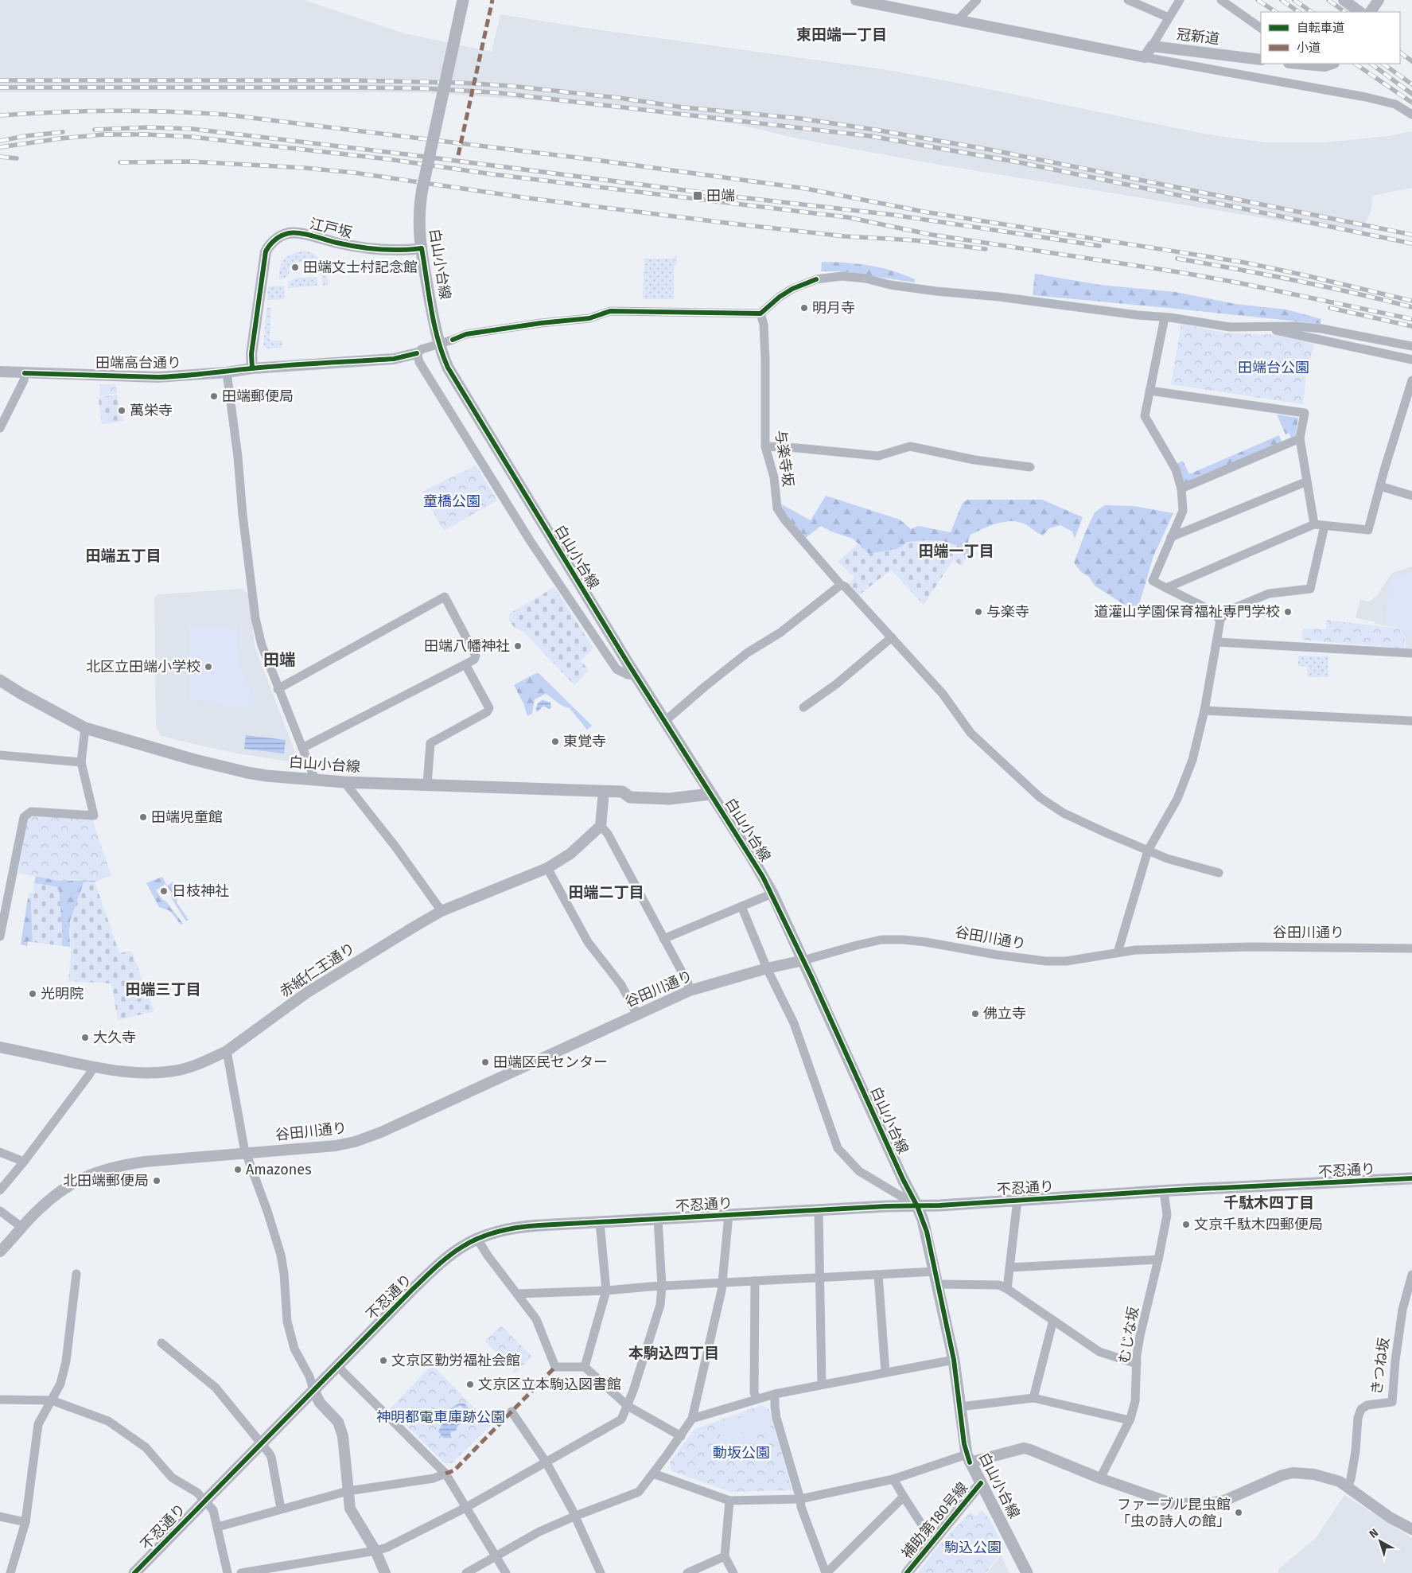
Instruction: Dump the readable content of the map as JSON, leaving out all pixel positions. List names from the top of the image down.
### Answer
{
  "streets": {
    "main road": ["白山小台線", "不忍通り"],
    "street": [
      "冠新道",
      "江戸坂",
      "田端高台通り",
      "与楽寺坂",
      "谷田川通り",
      "赤紙仁王通り",
      "むじな坂",
      "きつね坂",
      "補助第180号線"
    ]
  },
  "crossings": [
    ["江戸坂", "白山小台線"],
    ["江戸坂", "田端高台通り"],
    ["白山小台線", "谷田川通り"],
    ["白山小台線", "不忍通り"],
    ["白山小台線", "補助第180号線"],
    ["不忍通り", "むじな坂"]
  ],
  "districts": [
    "東田端一丁目",
    "田端一丁目",
    "田端五丁目",
    "田端",
    "田端二丁目",
    "田端三丁目",
    "千駄木四丁目",
    "本駒込四丁目"
  ],
  "parks": [
    "田端台公園",
    "童橋公園",
    "神明都電車庫跡公園",
    "動坂公園",
    "駒込公園"
  ],
  "places": {
    "transit": ["田端"],
    "other": [
      "田端文士村記念館",
      "明月寺",
      "田端郵便局",
      "萬栄寺",
      "与楽寺",
      "道灌山学園保育福祉専門学校",
      "田端八幡神社",
      "北区立田端小学校",
      "東覚寺",
      "田端児童館",
      "日枝神社",
      "光明院",
      "佛立寺",
      "大久寺",
      "田端区民センター",
      "Amazones",
      "北田端郵便局",
      "文京千駄木四郵便局",
      "文京区勤労福祉会館",
      "文京区立本駒込図書館",
      "ファーブル昆虫館 「虫の詩人の館」"
    ]
  },
  "legend": ["自転車道", "小道"],
  "north": "top left"
}
